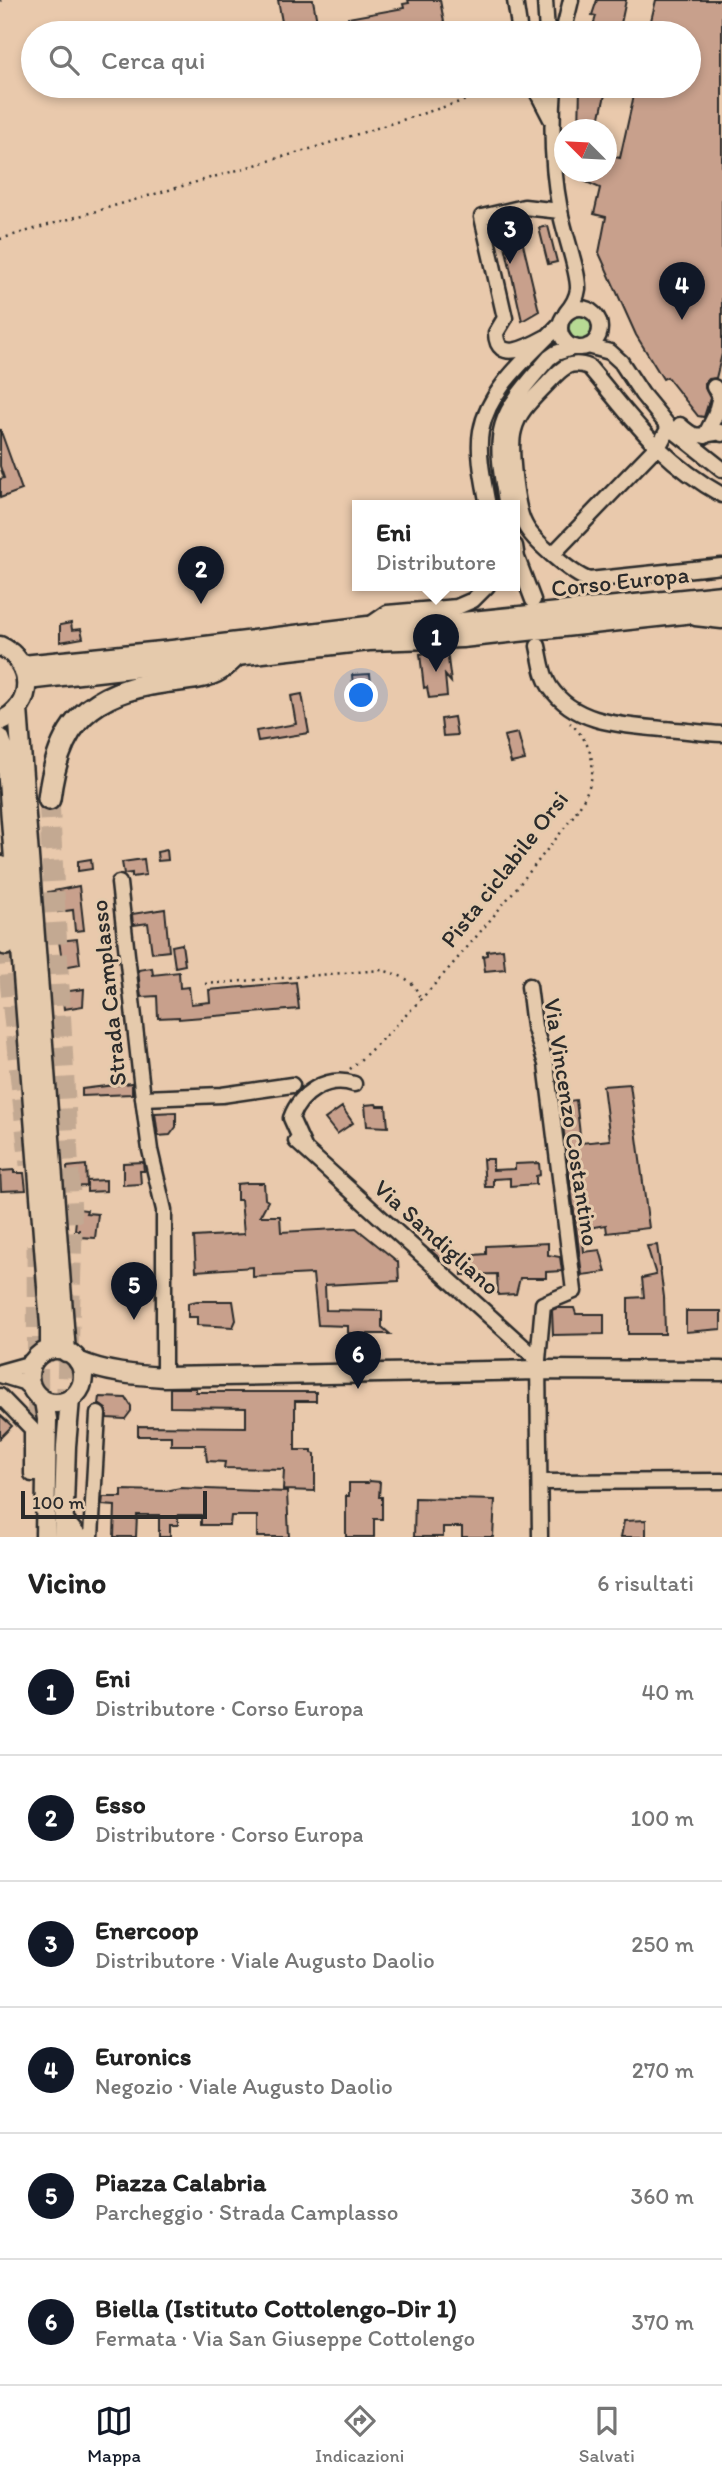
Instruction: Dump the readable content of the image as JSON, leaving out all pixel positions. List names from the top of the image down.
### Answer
{
  "streets": {
    "main road": ["Corso Europa"],
    "street": ["Strada Camplasso", "Via Vincenzo Costantino", "Via Sandigliano"],
    "path": ["Pista ciclabile Orsi"]
  },
  "crossings": [
    ["Pista ciclabile Orsi", "Via Sandigliano"],
    ["Via Vincenzo Costantino", "Via Sandigliano"]
  ],
  "scale_bar": "100 m",
  "north": "top left",
  "page": {
    "search": "Cerca qui",
    "pins": [
      "3",
      "4",
      "2",
      "1",
      "5",
      "6"
    ],
    "popup": ["Eni", "Distributore"],
    "scale": "100 m",
    "heading": ["Vicino", "6 risultati"],
    "list": [
      {
        "mark": "1",
        "name": "Eni",
        "note": "Distributore · Corso Europa",
        "value": "40 m"
      },
      {
        "mark": "2",
        "name": "Esso",
        "note": "Distributore · Corso Europa",
        "value": "100 m"
      },
      {
        "mark": "3",
        "name": "Enercoop",
        "note": "Distributore · Viale Augusto Daolio",
        "value": "250 m"
      },
      {
        "mark": "4",
        "name": "Euronics",
        "note": "Negozio · Viale Augusto Daolio",
        "value": "270 m"
      },
      {
        "mark": "5",
        "name": "Piazza Calabria",
        "note": "Parcheggio · Strada Camplasso",
        "value": "360 m"
      },
      {
        "mark": "6",
        "name": "Biella (Istituto Cottolengo-Dir 1)",
        "note": "Fermata · Via San Giuseppe Cottolengo",
        "value": "370 m"
      }
    ],
    "nav": ["Mappa", "Indicazioni", "Salvati"]
  }
}
